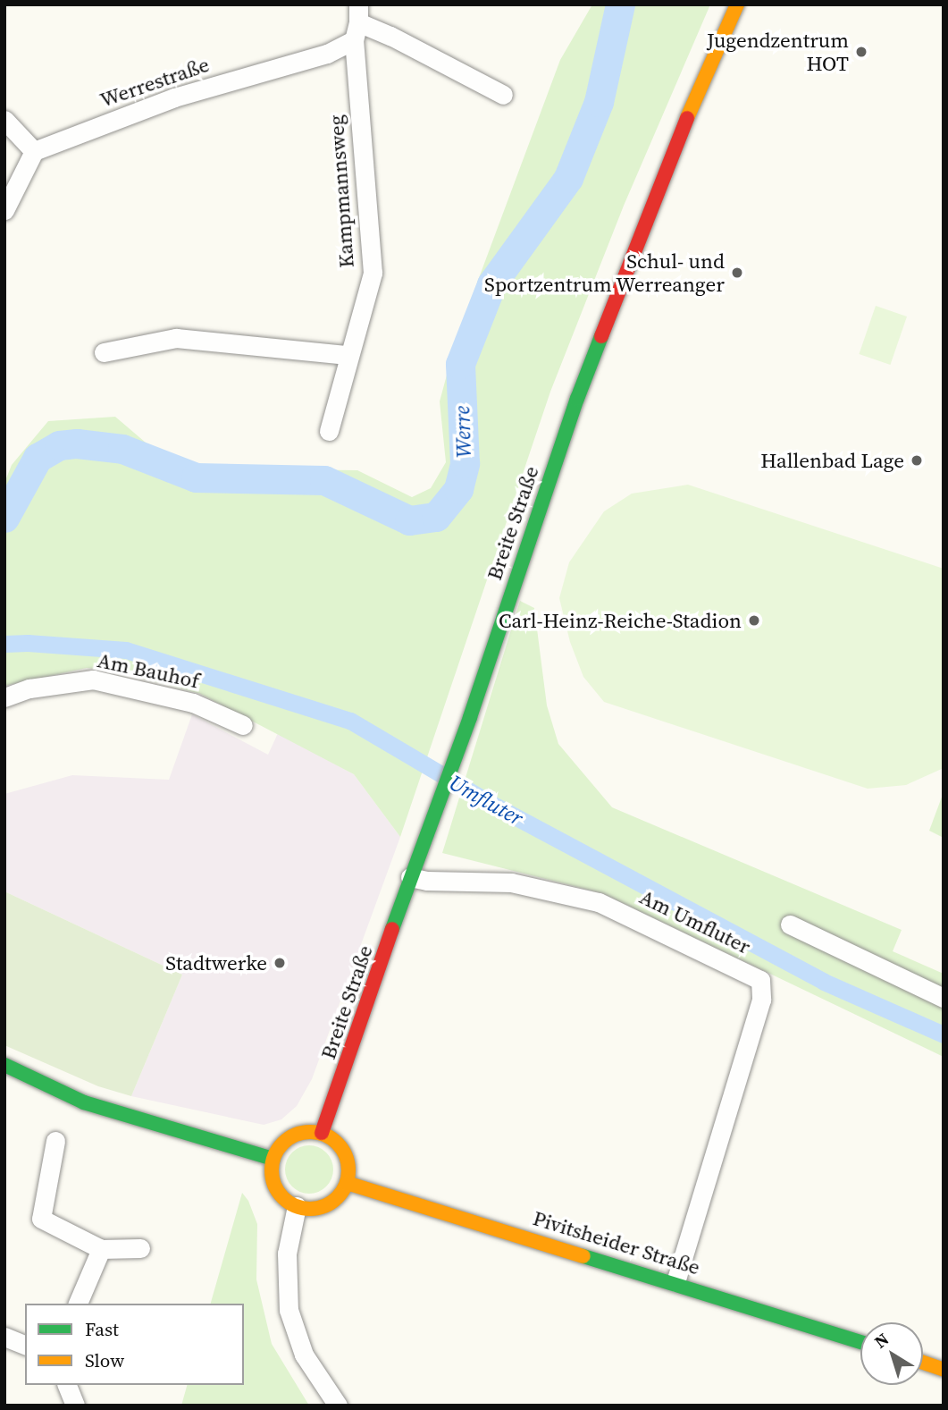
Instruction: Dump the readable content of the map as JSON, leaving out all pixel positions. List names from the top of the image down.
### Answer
{
  "streets": {
    "main road": ["Breite Straße", "Pivitsheider Straße"],
    "street": [
      "Werrestraße",
      "Kampmannsweg",
      "Am Bauhof",
      "Am Umfluter"
    ]
  },
  "crossings": [
    ["Werrestraße", "Kampmannsweg"],
    ["Breite Straße", "Am Umfluter"],
    ["Breite Straße", "Pivitsheider Straße"],
    ["Am Umfluter", "Pivitsheider Straße"]
  ],
  "water": ["Werre", "Umfluter"],
  "places": [
    "Jugendzentrum HOT",
    "Schul- und Sportzentrum Werreanger",
    "Hallenbad Lage",
    "Carl-Heinz-Reiche-Stadion",
    "Stadtwerke"
  ],
  "legend": ["Fast", "Slow"],
  "north": "top left"
}
